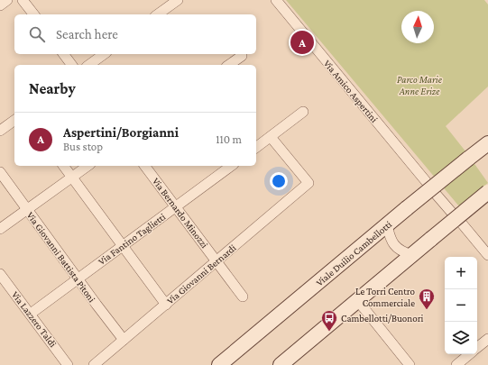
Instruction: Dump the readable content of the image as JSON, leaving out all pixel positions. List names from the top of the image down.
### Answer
{
  "streets": {
    "main road": ["Viale Duilio Cambellotti"],
    "street": [
      "Via Amico Aspertini",
      "Via Bernardo Minozzi",
      "Via Fantino Taglietti",
      "Via Giovanni Battista Pitoni",
      "Via Giovanni Bernardi",
      "Via Lazzero Taldi"
    ]
  },
  "crossings": [
    ["Via Bernardo Minozzi", "Via Fantino Taglietti"],
    ["Via Bernardo Minozzi", "Via Giovanni Bernardi"],
    ["Via Fantino Taglietti", "Via Giovanni Battista Pitoni"],
    ["Via Fantino Taglietti", "Via Lazzero Taldi"],
    ["Via Giovanni Battista Pitoni", "Via Giovanni Bernardi"]
  ],
  "parks": ["Parco Marie Anne Erize"],
  "places": {
    "building": ["Le Torri Centro Commerciale"],
    "bus stop": ["Cambellotti/Buonori"]
  },
  "north": "top",
  "page": {
    "search": "Search here",
    "pins": "A",
    "heading": "Nearby",
    "list": [
      {
        "mark": "A",
        "name": "Aspertini/Borgianni",
        "note": "Bus stop",
        "value": "110 m"
      }
    ],
    "map_buttons": ["+", "−"]
  }
}
